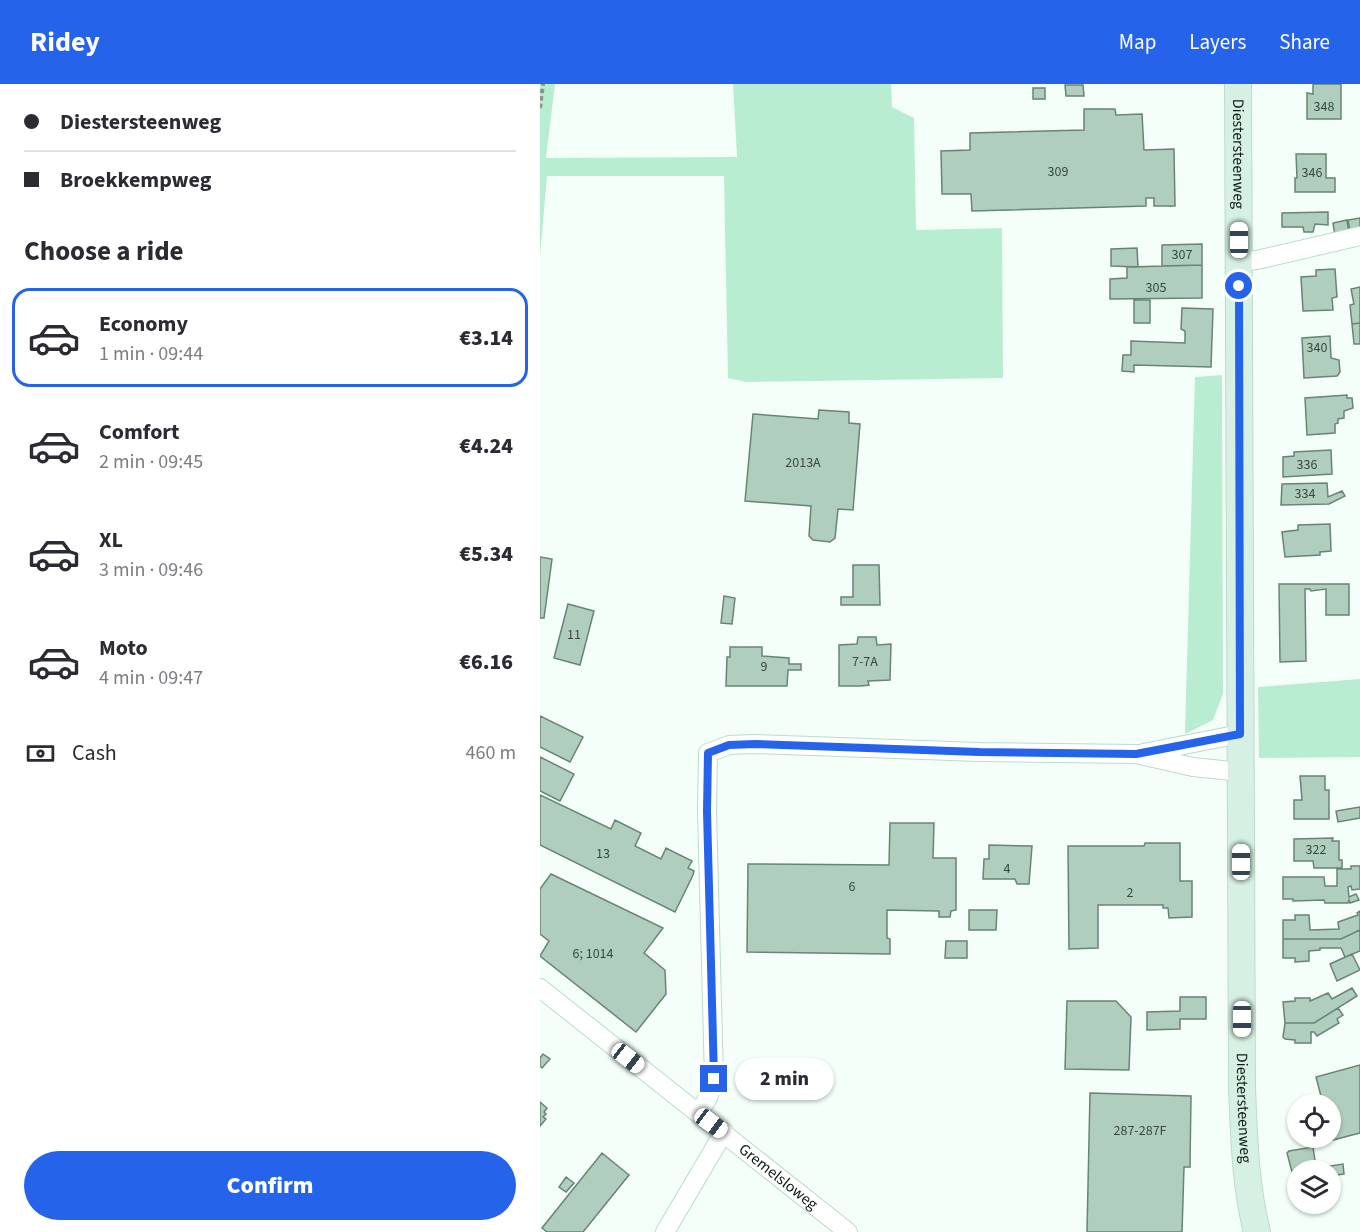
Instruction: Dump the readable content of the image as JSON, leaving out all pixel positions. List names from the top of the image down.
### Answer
{
  "streets": {
    "main road": ["Diestersteenweg"],
    "street": ["Gremelsloweg"]
  },
  "house_numbers": [
    "348",
    "309",
    "346",
    "307",
    "305",
    "340",
    "2013A",
    "336",
    "334",
    "11",
    "7-7A",
    "9",
    "322",
    "13",
    "4",
    "6",
    "2",
    "6; 1014",
    "287-287F"
  ],
  "page": {
    "header": "Ridey",
    "nav": ["Map", "Layers", "Share"],
    "banner": ["Diestersteenweg", "Broekkempweg"],
    "heading": "Choose a ride",
    "list": [
      {
        "name": "Economy",
        "note": "1 min · 09:44",
        "value": "€3.14"
      },
      {
        "name": "Comfort",
        "note": "2 min · 09:45",
        "value": "€4.24"
      },
      {
        "name": "XL",
        "note": "3 min · 09:46",
        "value": "€5.34"
      },
      {
        "name": "Moto",
        "note": "4 min · 09:47",
        "value": "€6.16"
      }
    ],
    "pay": ["Cash", "460 m"],
    "bubble": "2 min",
    "buttons": "Confirm"
  }
}
